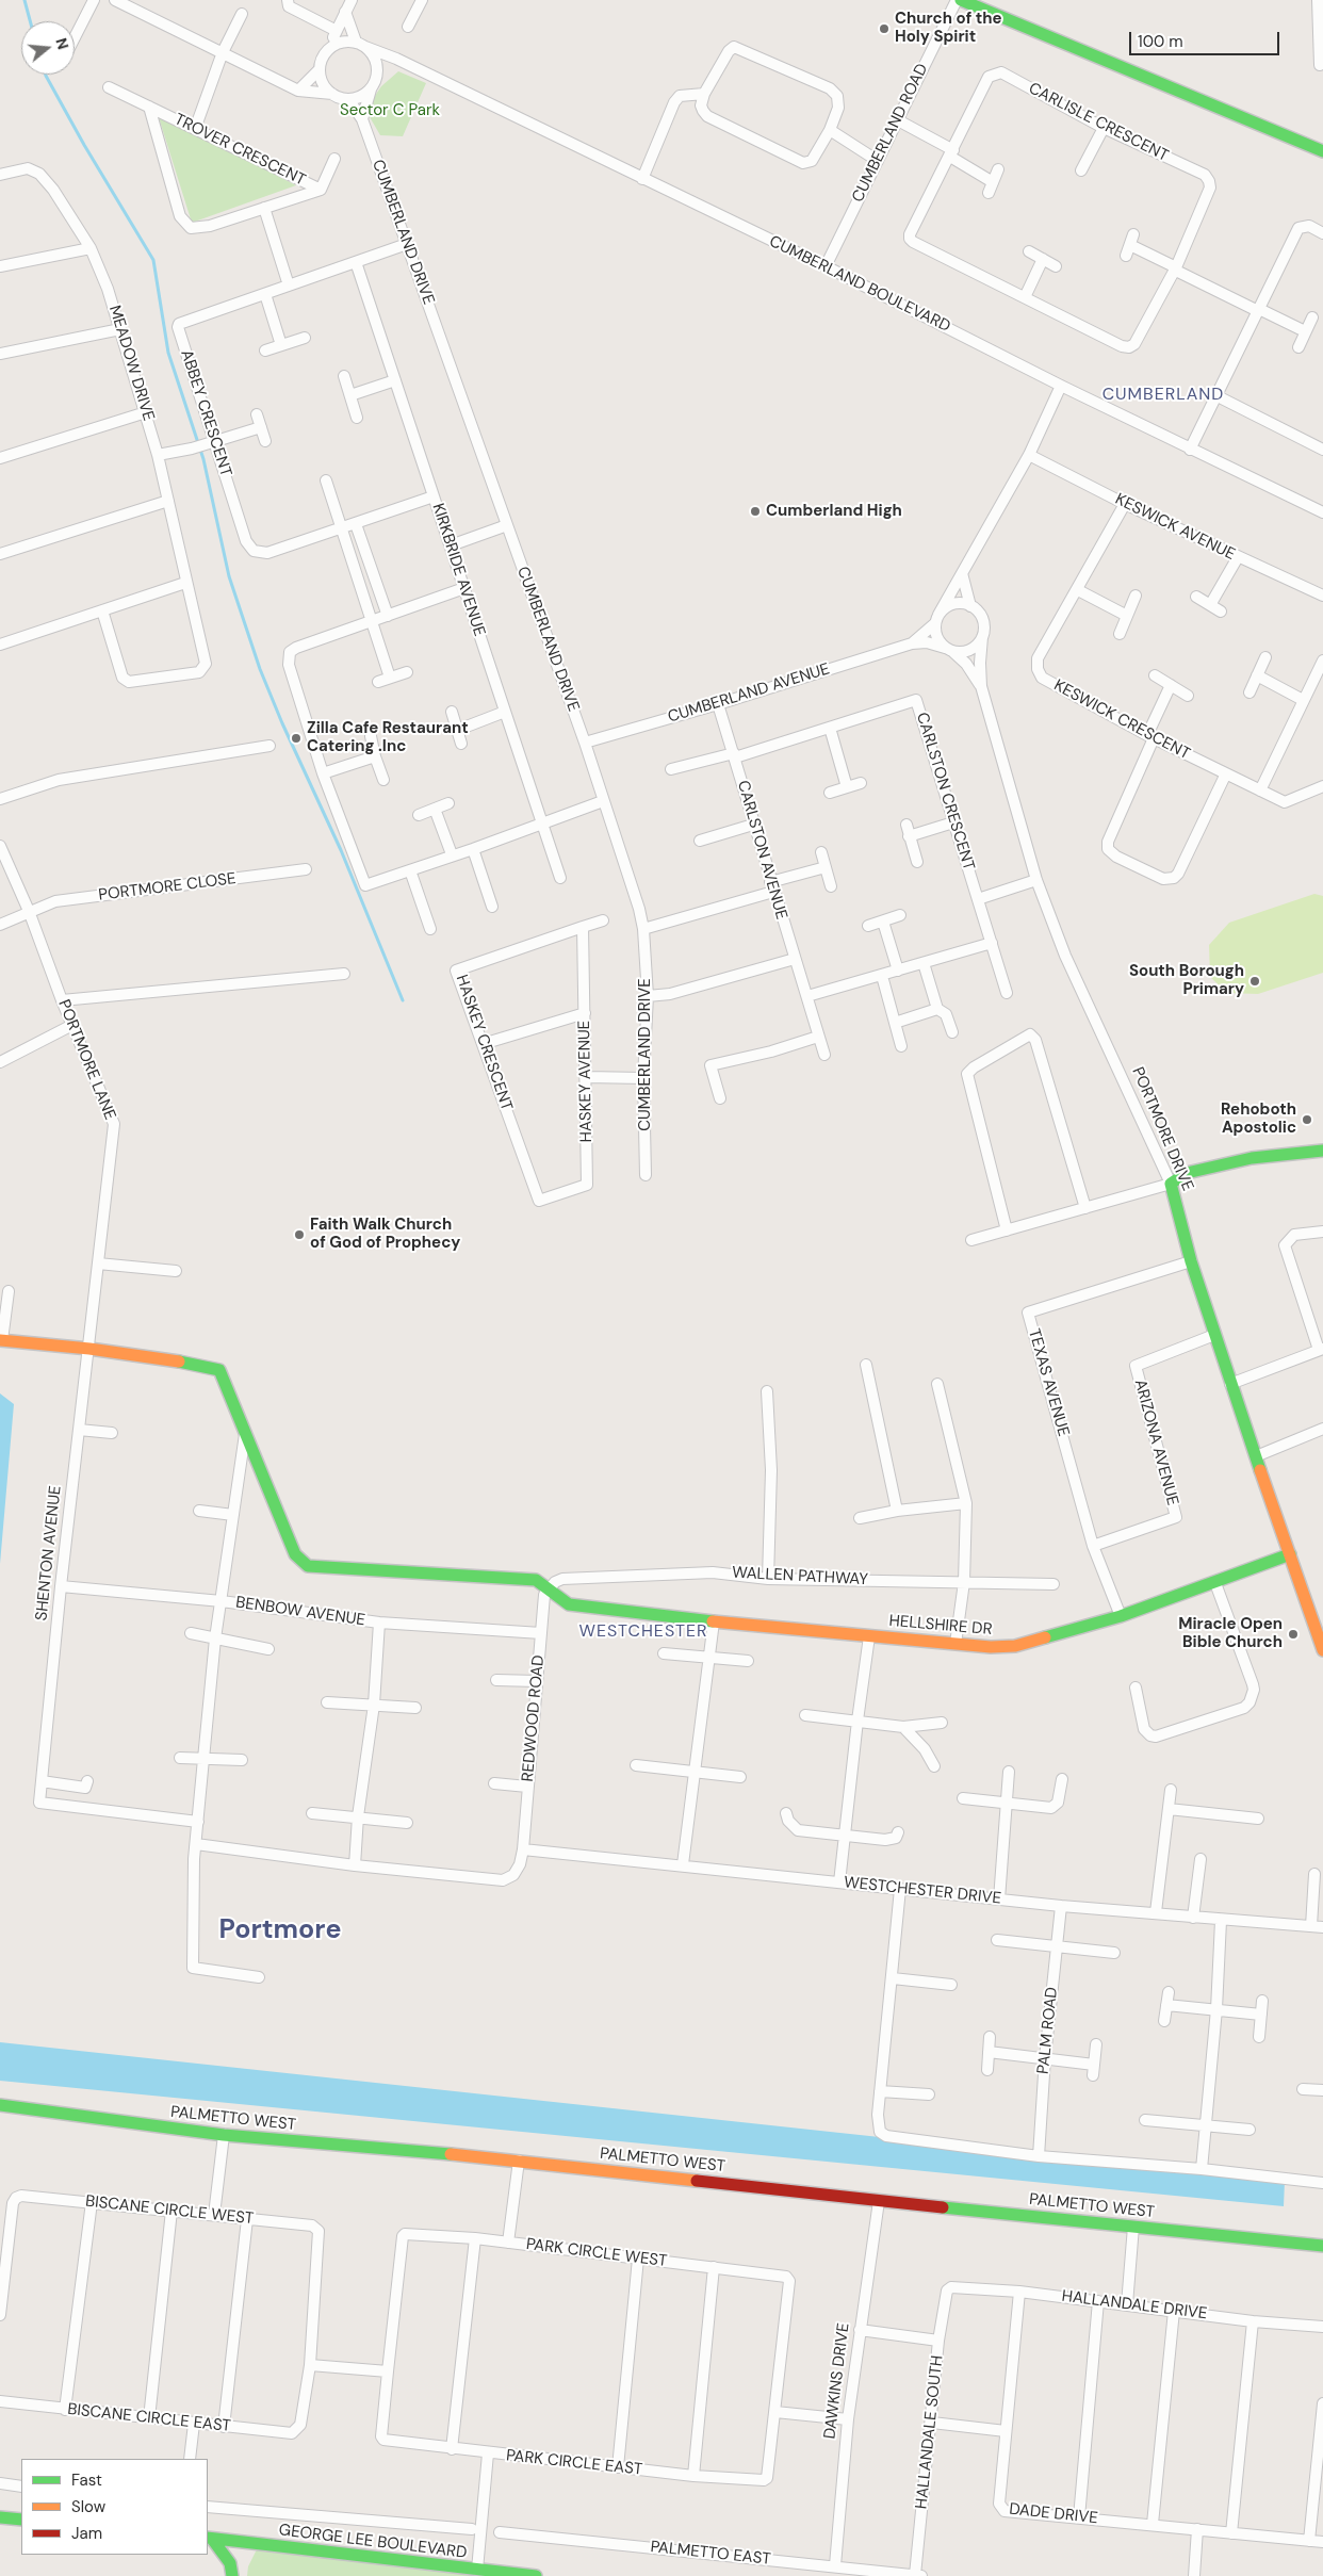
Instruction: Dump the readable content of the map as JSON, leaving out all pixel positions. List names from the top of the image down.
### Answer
{
  "streets": {
    "street": [
      "CARLISLE CRESCENT",
      "CUMBERLAND ROAD",
      "TROVER CRESCENT",
      "CUMBERLAND DRIVE",
      "CUMBERLAND BOULEVARD",
      "MEADOW DRIVE",
      "ABBEY CRESCENT",
      "KESWICK AVENUE",
      "KIRKBRIDE AVENUE",
      "CUMBERLAND AVENUE",
      "KESWICK CRESCENT",
      "CARLSTON CRESCENT",
      "CARLSTON AVENUE",
      "PORTMORE CLOSE",
      "HASKEY CRESCENT",
      "PORTMORE LANE",
      "HASKEY AVENUE",
      "PORTMORE DRIVE",
      "TEXAS AVENUE",
      "ARIZONA AVENUE",
      "SHENTON AVENUE",
      "WALLEN PATHWAY",
      "BENBOW AVENUE",
      "HELLSHIRE DR",
      "REDWOOD ROAD",
      "WESTCHESTER DRIVE",
      "PALM ROAD",
      "PALMETTO WEST",
      "BISCANE CIRCLE WEST",
      "PARK CIRCLE WEST",
      "HALLANDALE DRIVE",
      "DAWKINS DRIVE",
      "BISCANE CIRCLE EAST",
      "HALLANDALE SOUTH",
      "PARK CIRCLE EAST",
      "DADE DRIVE",
      "GEORGE LEE BOULEVARD",
      "PALMETTO EAST"
    ]
  },
  "crossings": [
    ["CUMBERLAND ROAD", "CUMBERLAND BOULEVARD"],
    ["CUMBERLAND DRIVE", "CUMBERLAND BOULEVARD"],
    ["CUMBERLAND DRIVE", "ABBEY CRESCENT"],
    ["CUMBERLAND DRIVE", "CUMBERLAND AVENUE"],
    ["CUMBERLAND BOULEVARD", "CUMBERLAND AVENUE"],
    ["ABBEY CRESCENT", "KIRKBRIDE AVENUE"],
    ["KESWICK AVENUE", "CUMBERLAND AVENUE"],
    ["KESWICK AVENUE", "KESWICK CRESCENT"],
    ["CUMBERLAND AVENUE", "CARLSTON AVENUE"],
    ["CUMBERLAND AVENUE", "PORTMORE DRIVE"],
    ["CARLSTON CRESCENT", "CARLSTON AVENUE"],
    ["PORTMORE CLOSE", "PORTMORE LANE"],
    ["HASKEY CRESCENT", "HASKEY AVENUE"],
    ["PORTMORE LANE", "SHENTON AVENUE"],
    ["PORTMORE DRIVE", "TEXAS AVENUE"],
    ["PORTMORE DRIVE", "ARIZONA AVENUE"],
    ["PORTMORE DRIVE", "HELLSHIRE DR"],
    ["TEXAS AVENUE", "ARIZONA AVENUE"],
    ["TEXAS AVENUE", "HELLSHIRE DR"],
    ["SHENTON AVENUE", "BENBOW AVENUE"],
    ["WALLEN PATHWAY", "HELLSHIRE DR"],
    ["WALLEN PATHWAY", "REDWOOD ROAD"],
    ["BENBOW AVENUE", "REDWOOD ROAD"],
    ["HELLSHIRE DR", "REDWOOD ROAD"],
    ["REDWOOD ROAD", "WESTCHESTER DRIVE"],
    ["WESTCHESTER DRIVE", "PALM ROAD"],
    ["PALMETTO WEST", "DAWKINS DRIVE"],
    ["BISCANE CIRCLE WEST", "BISCANE CIRCLE EAST"],
    ["PARK CIRCLE WEST", "PARK CIRCLE EAST"],
    ["HALLANDALE DRIVE", "HALLANDALE SOUTH"],
    ["HALLANDALE DRIVE", "DADE DRIVE"],
    ["DAWKINS DRIVE", "PALMETTO EAST"],
    ["HALLANDALE SOUTH", "PALMETTO EAST"]
  ],
  "districts": ["CUMBERLAND", "WESTCHESTER", "Portmore"],
  "parks": ["Sector C Park"],
  "places": [
    "Church of the Holy Spirit",
    "Cumberland High",
    "Zilla Cafe Restaurant Catering .Inc",
    "South Borough Primary",
    "Rehoboth Apostolic",
    "Faith Walk Church of God of Prophecy",
    "Miracle Open Bible Church"
  ],
  "legend": ["Fast", "Slow", "Jam"],
  "scale_bar": "100 m",
  "north": "right"
}
